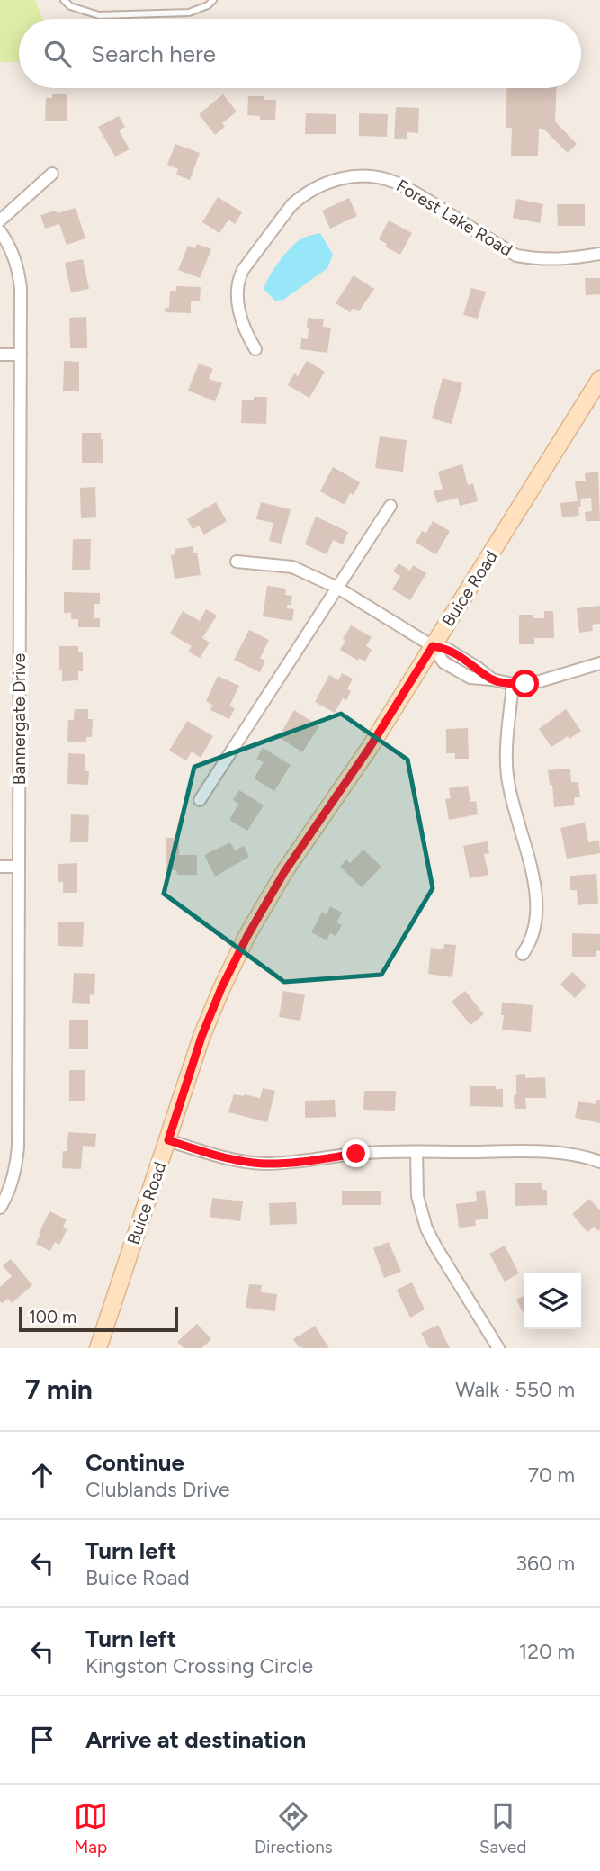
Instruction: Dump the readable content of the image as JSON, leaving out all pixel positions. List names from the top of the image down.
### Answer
{
  "streets": {
    "street": ["Forest Lake Road", "Buice Road", "Bannergate Drive"]
  },
  "scale_bar": "100 m",
  "page": {
    "search": "Search here",
    "scale": "100 m",
    "heading": ["7 min", "Walk · 550 m"],
    "list": [
      ["Continue", "Clublands Drive", "70 m"],
      ["Turn left", "Buice Road", "360 m"],
      ["Turn left", "Kingston Crossing Circle", "120 m"],
      "Arrive at destination"
    ],
    "nav": ["Map", "Directions", "Saved"]
  }
}
